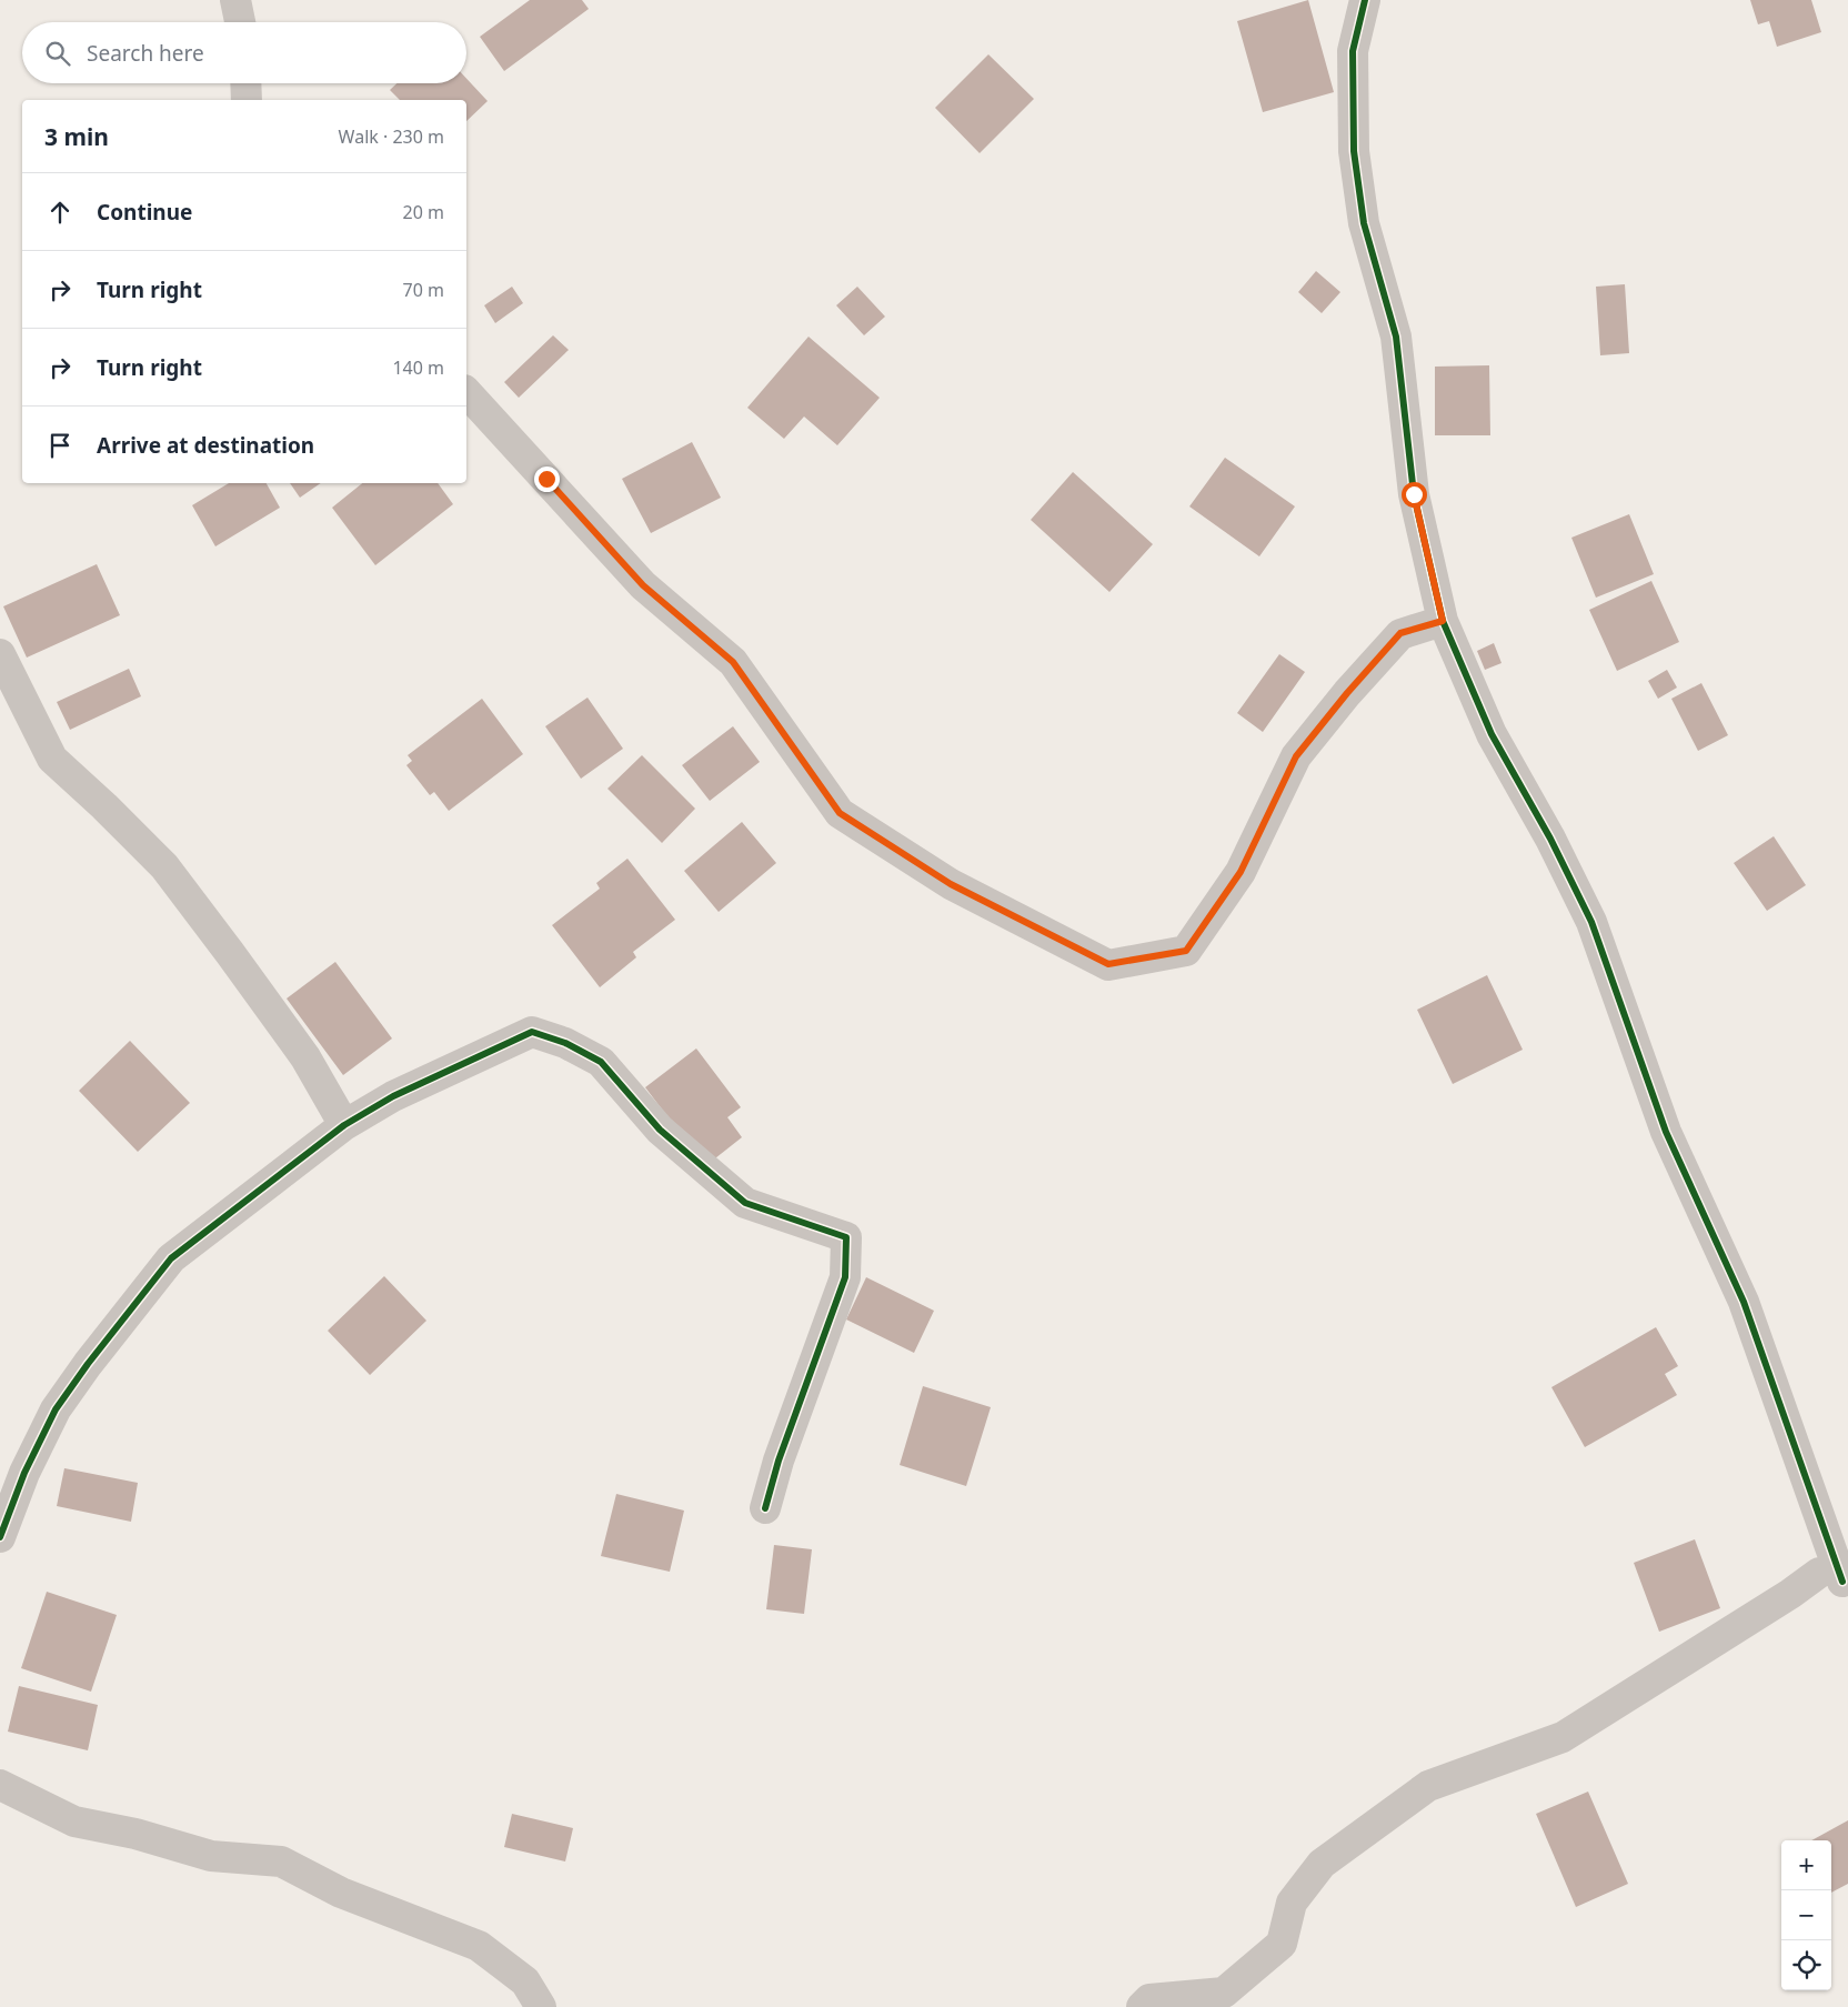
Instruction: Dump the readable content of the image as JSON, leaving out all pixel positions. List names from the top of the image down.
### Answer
{
  "page": {
    "search": "Search here",
    "heading": ["3 min", "Walk · 230 m"],
    "list": [
      ["Continue", "20 m"],
      ["Turn right", "70 m"],
      ["Turn right", "140 m"],
      "Arrive at destination"
    ],
    "map_buttons": ["+", "−"]
  }
}
